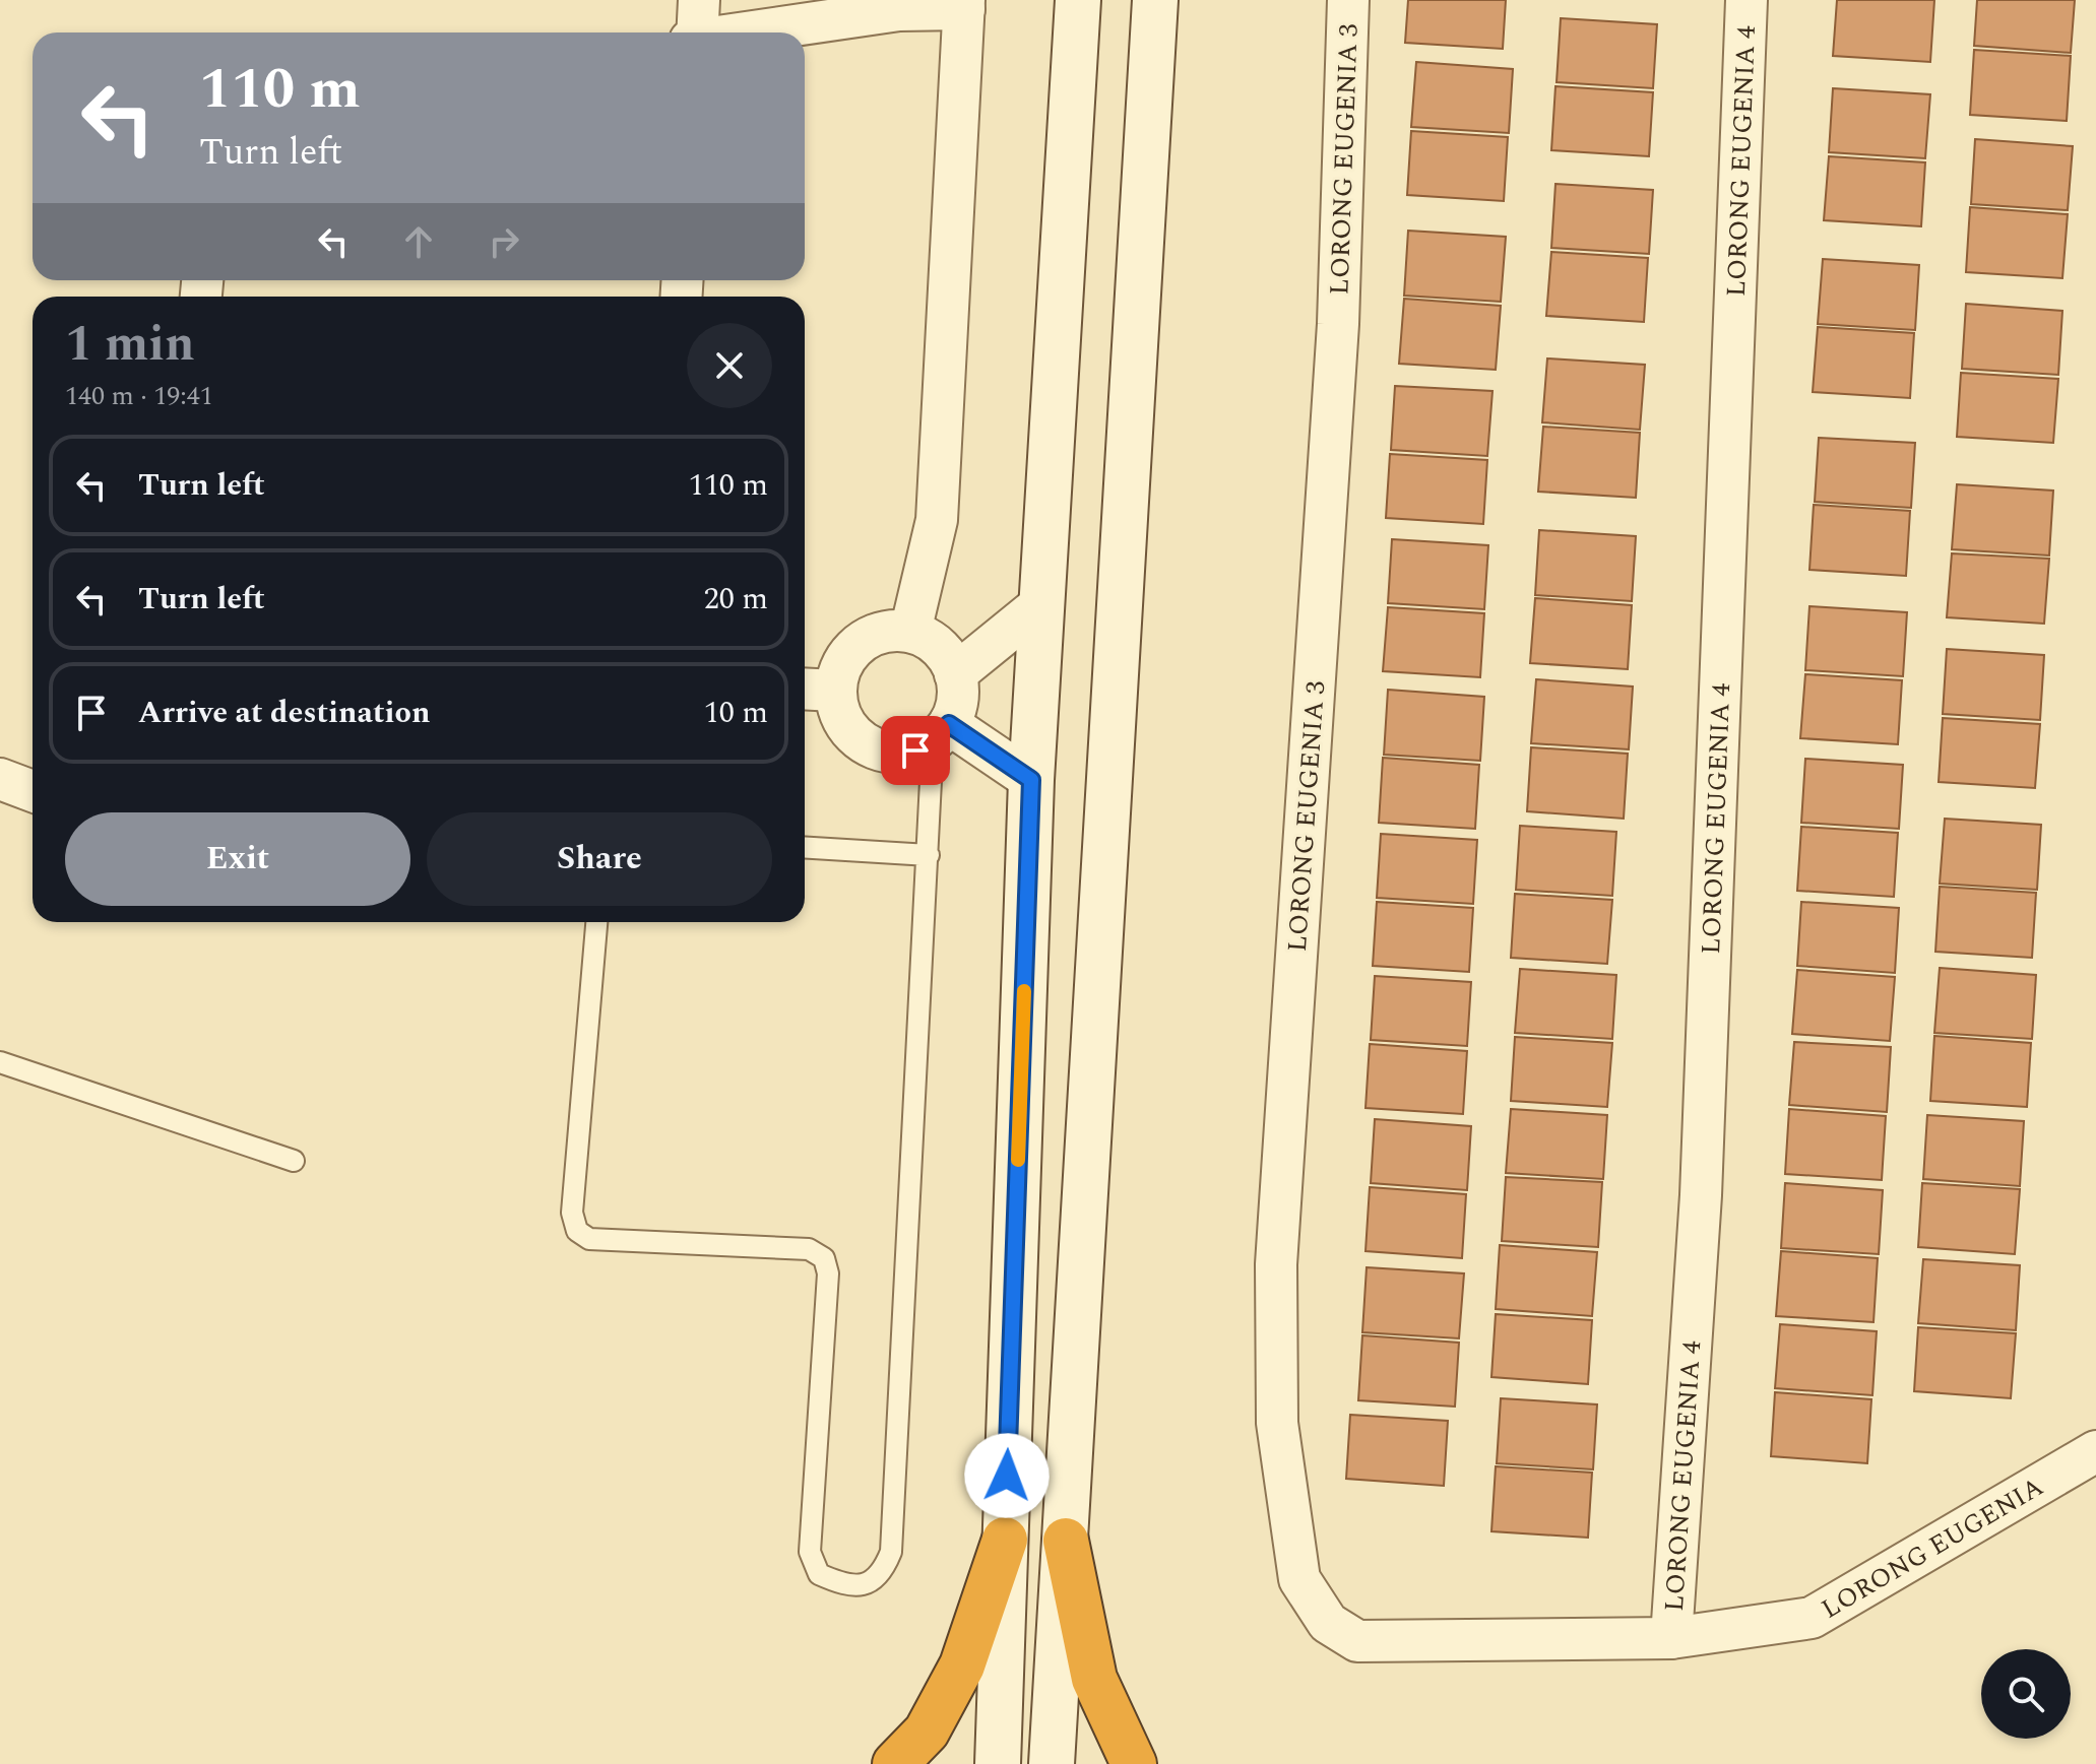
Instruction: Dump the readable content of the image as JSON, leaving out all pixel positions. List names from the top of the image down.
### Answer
{
  "streets": {
    "street": ["LORONG EUGENIA 3", "LORONG EUGENIA 4", "LORONG EUGENIA"]
  },
  "crossings": [
    ["LORONG EUGENIA 3", "LORONG EUGENIA"],
    ["LORONG EUGENIA 4", "LORONG EUGENIA"]
  ],
  "page": {
    "turn": ["110 m", "Turn left"],
    "heading": ["1 min", "140 m · 19:41"],
    "list": [
      {
        "name": "Turn left",
        "value": "110 m"
      },
      {
        "name": "Turn left",
        "value": "20 m"
      },
      {
        "name": "Arrive at destination",
        "value": "10 m"
      }
    ],
    "buttons": ["Exit", "Share"]
  }
}
